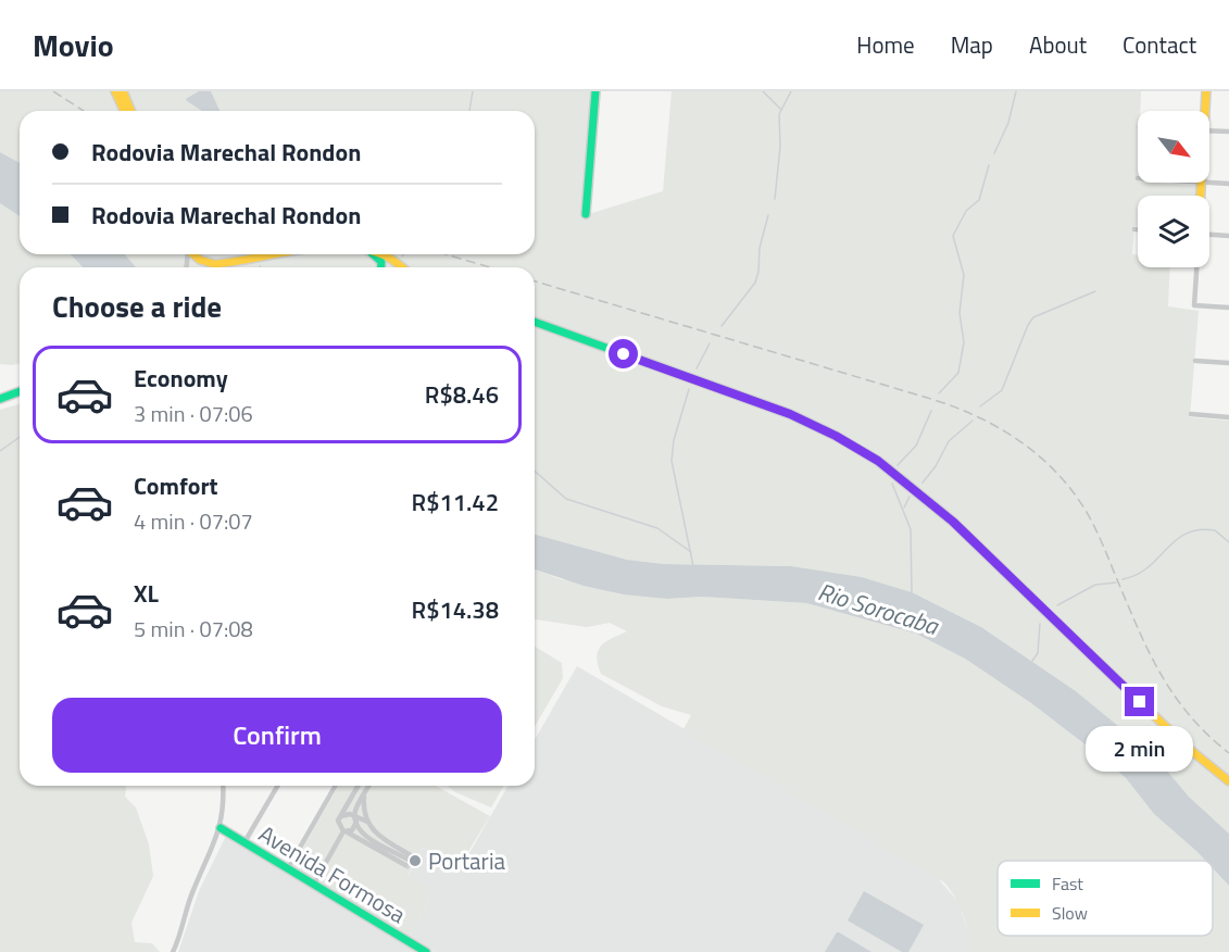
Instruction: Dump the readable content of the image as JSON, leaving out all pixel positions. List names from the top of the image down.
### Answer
{
  "streets": {
    "main road": ["Avenida Formosa"]
  },
  "water": ["Rio Sorocaba"],
  "places": ["Portaria"],
  "legend": ["Fast", "Slow"],
  "north": "bottom right",
  "page": {
    "header": "Movio",
    "nav": [
      "Home",
      "Map",
      "About",
      "Contact"
    ],
    "banner": ["Rodovia Marechal Rondon", "Rodovia Marechal Rondon"],
    "heading": "Choose a ride",
    "list": [
      {
        "name": "Economy",
        "note": "3 min · 07:06",
        "value": "R$8.46"
      },
      {
        "name": "Comfort",
        "note": "4 min · 07:07",
        "value": "R$11.42"
      },
      {
        "name": "XL",
        "note": "5 min · 07:08",
        "value": "R$14.38"
      }
    ],
    "buttons": "Confirm",
    "bubble": "2 min"
  }
}
